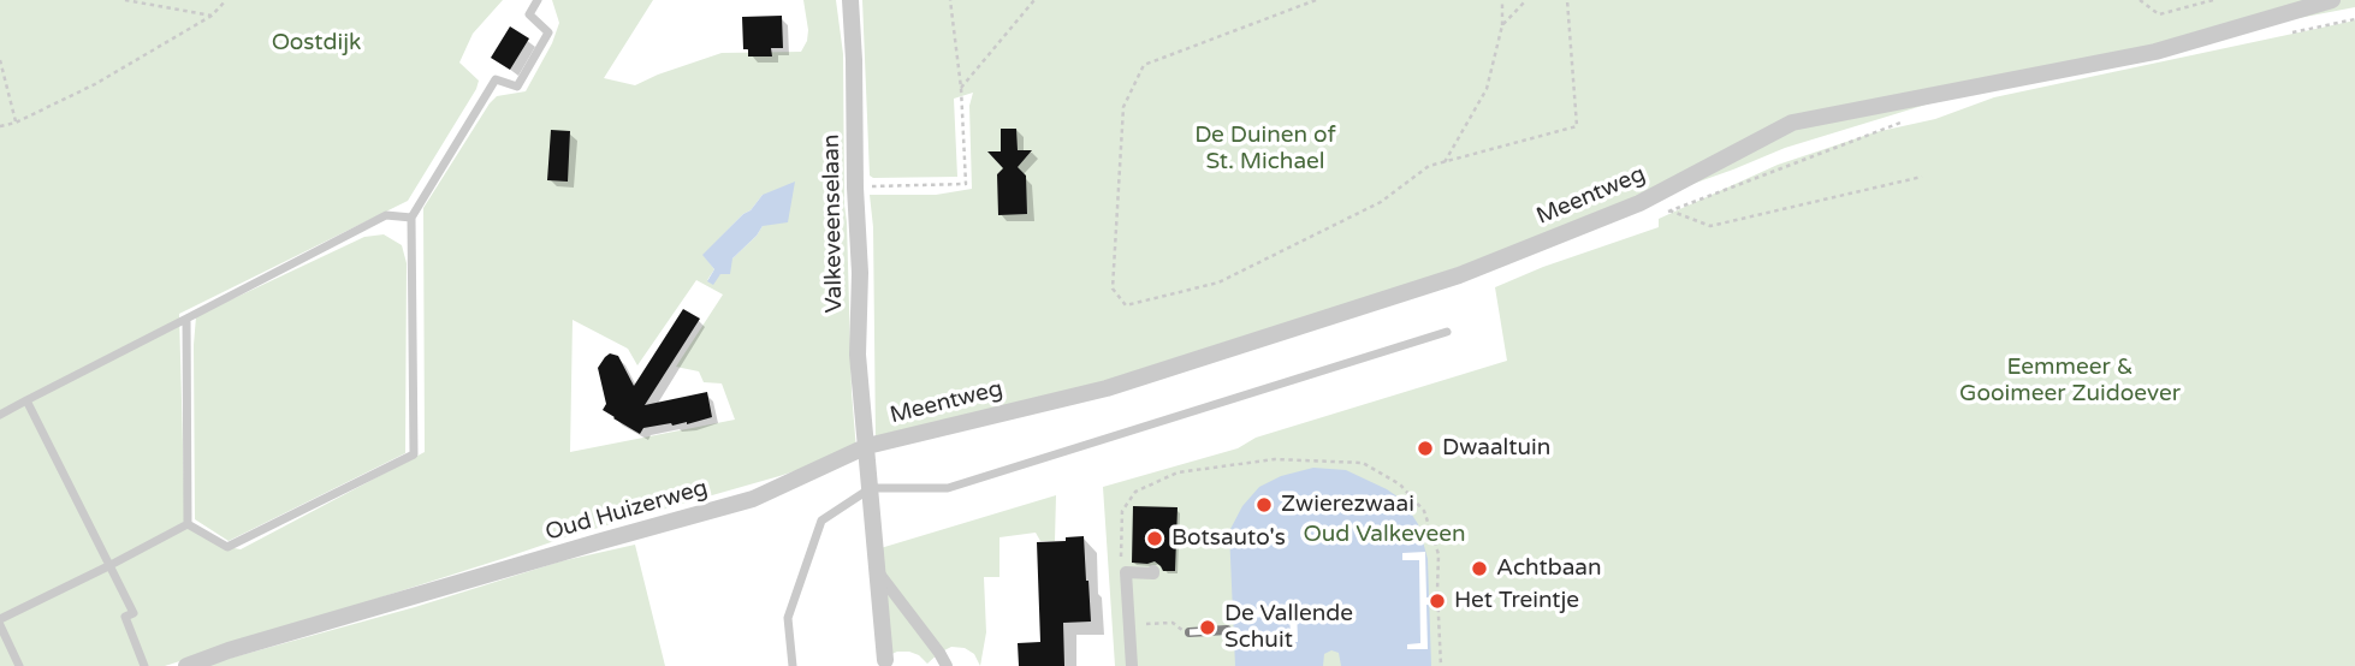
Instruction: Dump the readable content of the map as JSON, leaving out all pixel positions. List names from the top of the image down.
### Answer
{
  "streets": {
    "street": ["Meentweg", "Valkeveenselaan", "Oud Huizerweg"]
  },
  "crossings": [
    ["Meentweg", "Valkeveenselaan"],
    ["Meentweg", "Oud Huizerweg"],
    ["Valkeveenselaan", "Oud Huizerweg"]
  ],
  "parks": [
    "Oostdijk",
    "De Duinen of St. Michael",
    "Eemmeer & Gooimeer Zuidoever",
    "Oud Valkeveen"
  ],
  "places": [
    "Dwaaltuin",
    "Zwierezwaai",
    "Botsauto's",
    "Achtbaan",
    "Het Treintje",
    "De Vallende Schuit"
  ]
}
